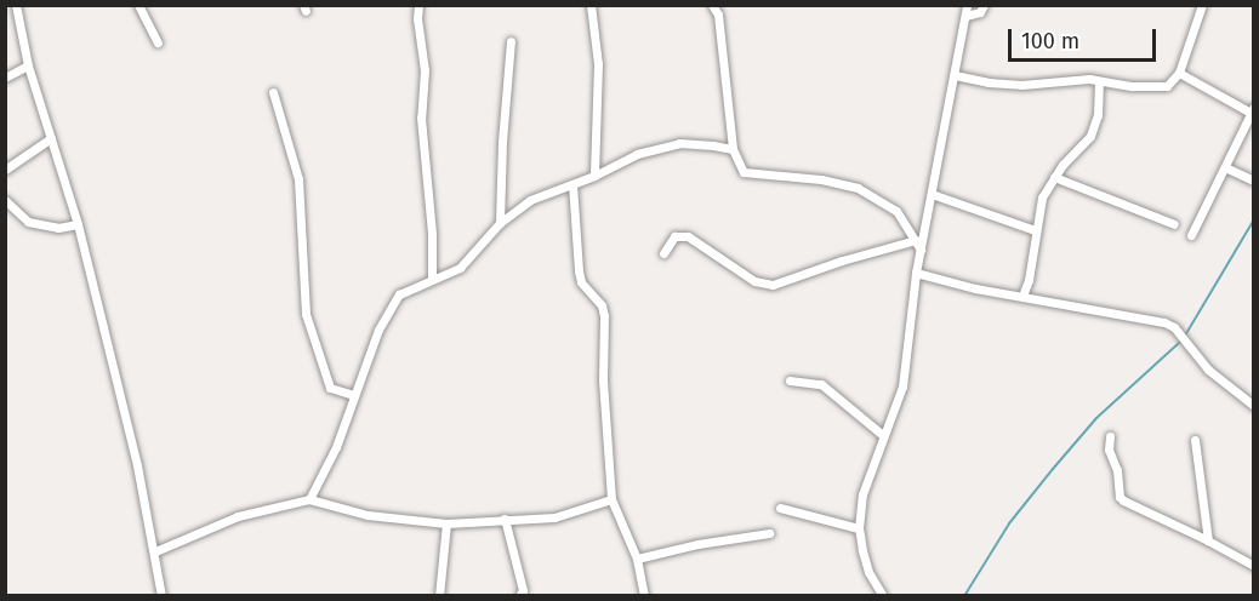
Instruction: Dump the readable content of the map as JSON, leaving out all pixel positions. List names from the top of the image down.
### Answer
{
  "scale_bar": "100 m"
}
